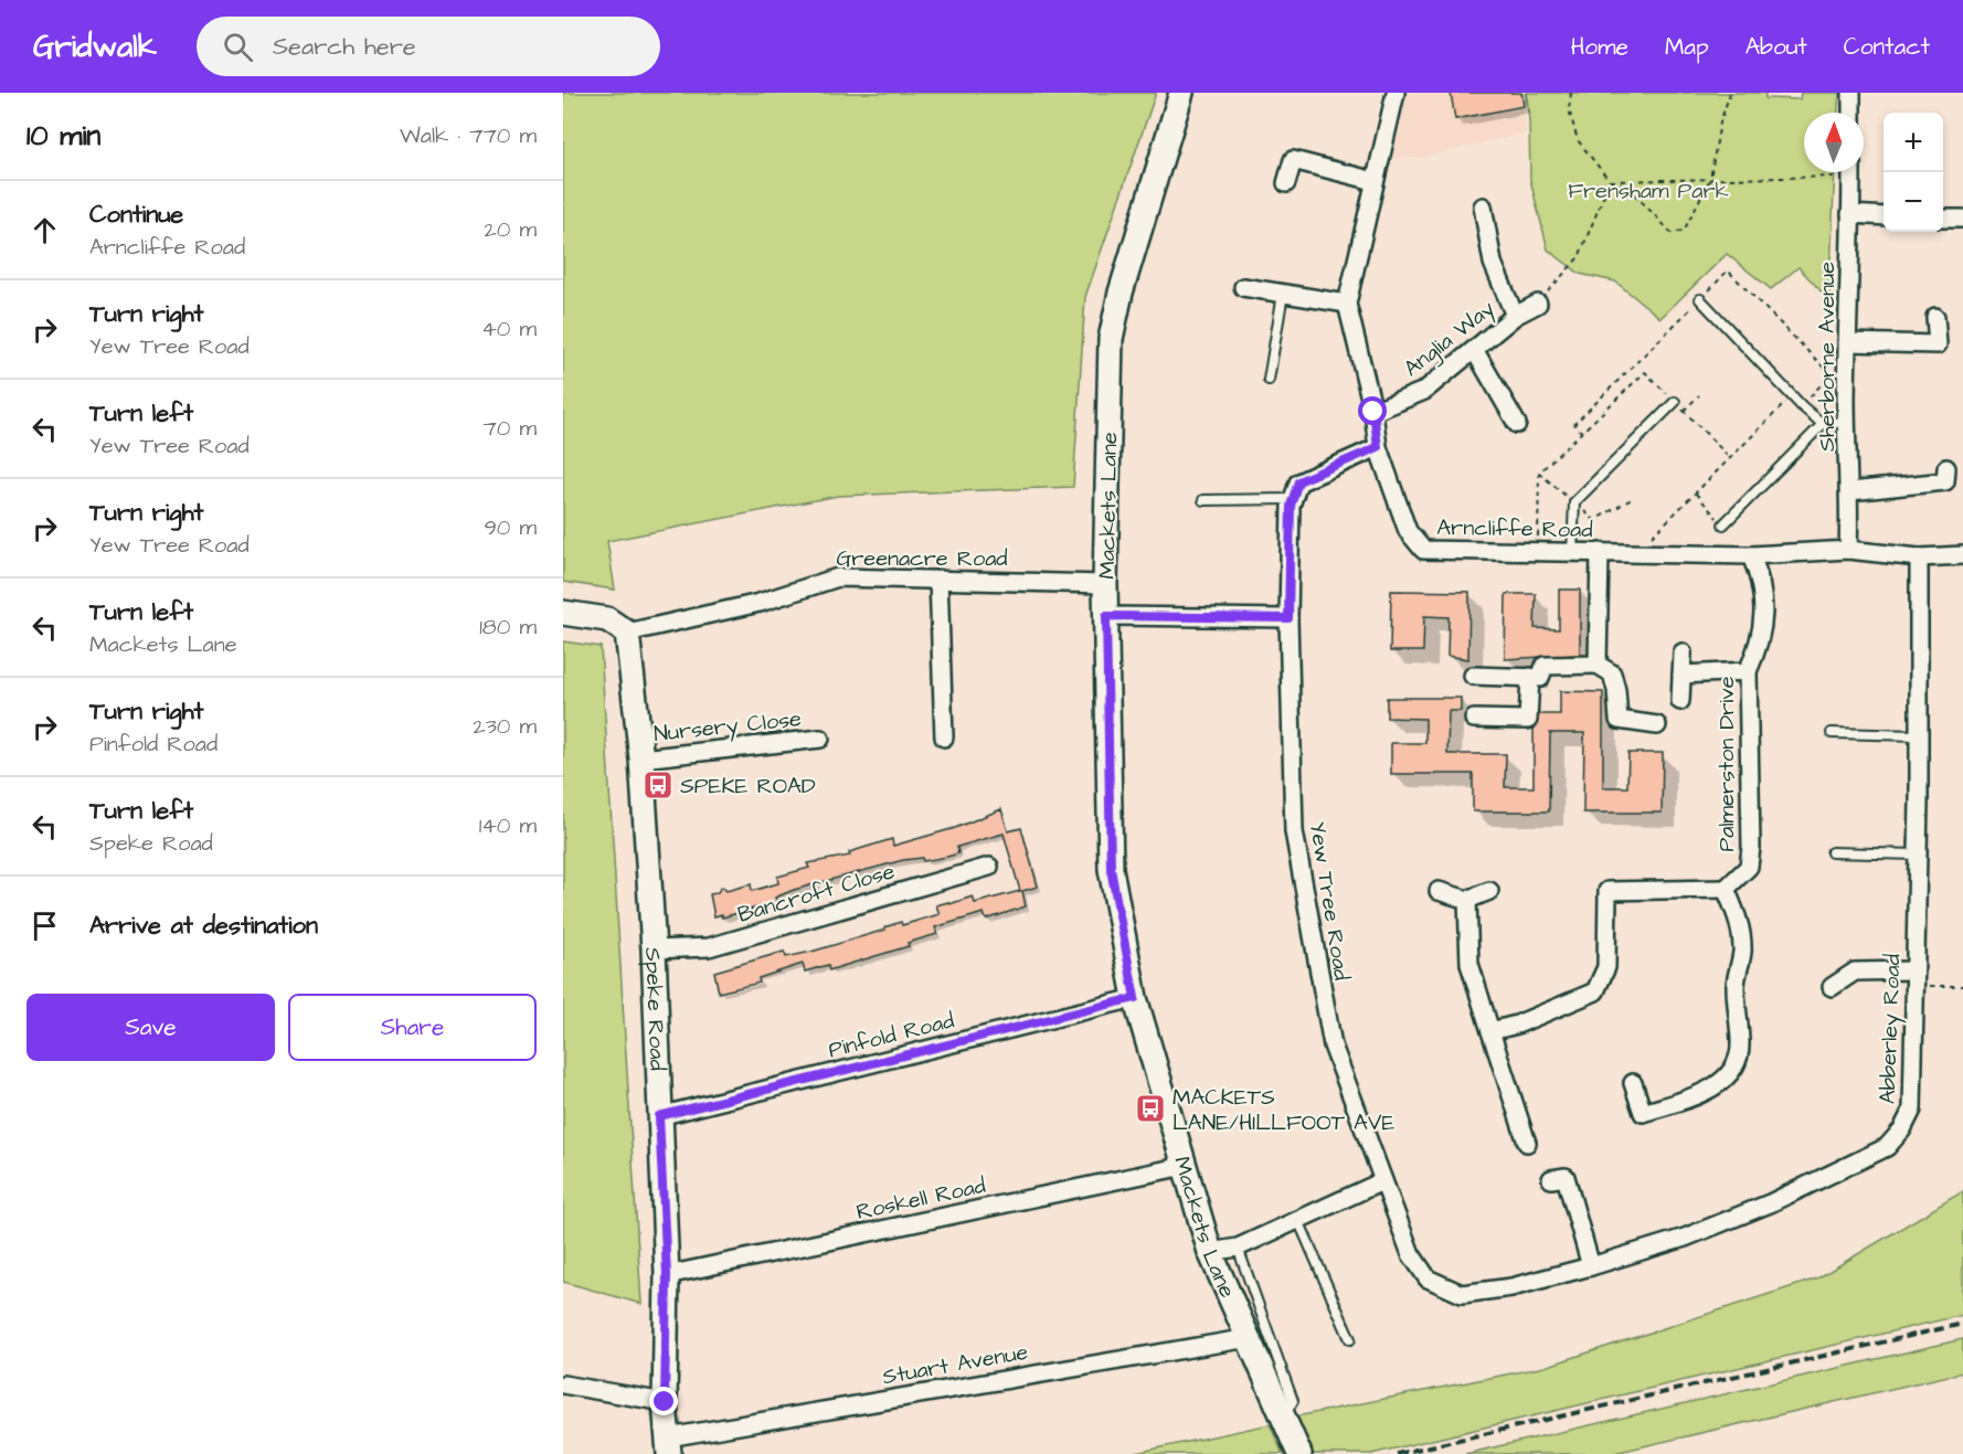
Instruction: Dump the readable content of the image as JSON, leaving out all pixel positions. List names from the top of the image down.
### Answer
{
  "streets": {
    "street": [
      "Anglia Way",
      "Sherborne Avenue",
      "Mackets Lane",
      "Arncliffe Road",
      "Greenacre Road",
      "Nursery Close",
      "Palmerston Drive",
      "Bancroft Close",
      "Yew Tree Road",
      "Speke Road",
      "Abberley Road",
      "Pinfold Road",
      "Roskell Road",
      "Stuart Avenue"
    ]
  },
  "crossings": [
    ["Anglia Way", "Arncliffe Road"],
    ["Sherborne Avenue", "Arncliffe Road"],
    ["Mackets Lane", "Greenacre Road"],
    ["Mackets Lane", "Pinfold Road"],
    ["Mackets Lane", "Roskell Road"],
    ["Mackets Lane", "Stuart Avenue"],
    ["Arncliffe Road", "Palmerston Drive"],
    ["Arncliffe Road", "Abberley Road"],
    ["Greenacre Road", "Speke Road"],
    ["Nursery Close", "Speke Road"],
    ["Bancroft Close", "Speke Road"],
    ["Yew Tree Road", "Abberley Road"],
    ["Speke Road", "Pinfold Road"],
    ["Speke Road", "Roskell Road"],
    ["Speke Road", "Stuart Avenue"]
  ],
  "parks": ["Frensham Park"],
  "places": {
    "bus stop": ["SPEKE ROAD", "MACKETS LANE/HILLFOOT AVE"]
  },
  "north": "top",
  "page": {
    "header": "Gridwalk",
    "search": "Search here",
    "nav": [
      "Home",
      "Map",
      "About",
      "Contact"
    ],
    "heading": ["10 min", "Walk · 770 m"],
    "map_buttons": ["+", "−"],
    "list": [
      ["Continue", "Arncliffe Road", "20 m"],
      ["Turn right", "Yew Tree Road", "40 m"],
      ["Turn left", "Yew Tree Road", "70 m"],
      ["Turn right", "Yew Tree Road", "90 m"],
      ["Turn left", "Mackets Lane", "180 m"],
      ["Turn right", "Pinfold Road", "230 m"],
      ["Turn left", "Speke Road", "140 m"],
      "Arrive at destination"
    ],
    "buttons": ["Save", "Share"]
  }
}
